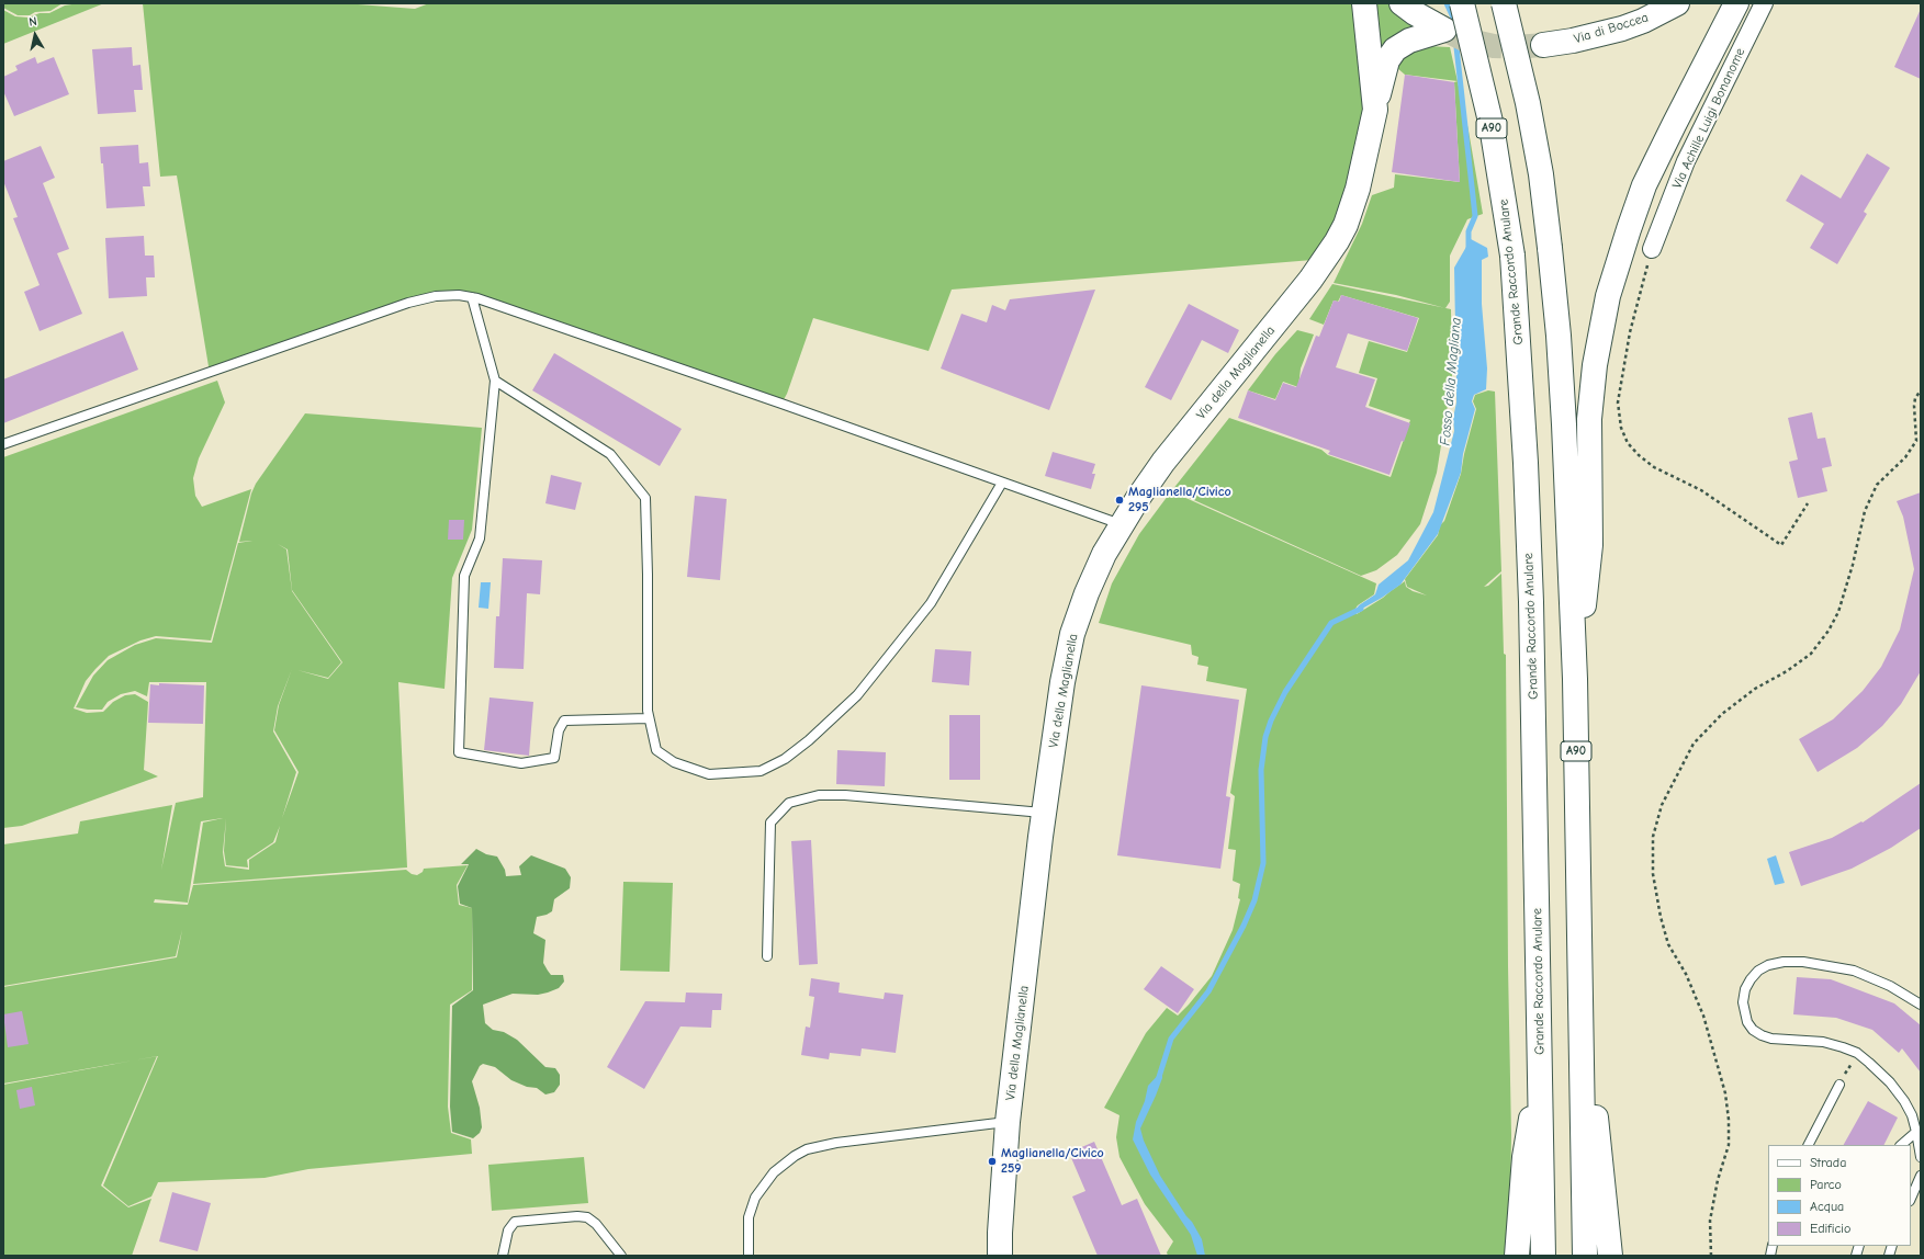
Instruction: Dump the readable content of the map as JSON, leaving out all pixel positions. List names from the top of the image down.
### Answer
{
  "streets": {
    "main road": [
      "Via di Boccea",
      "A90",
      "Grande Raccordo Anulare",
      "Via della Maglianella"
    ],
    "street": ["Via Achille Luigi Bonanome"]
  },
  "water": ["Fosso della Magliana"],
  "places": ["Maglianella/Civico 295", "Maglianella/Civico 259"],
  "legend": [
    "Strada",
    "Parco",
    "Acqua",
    "Edificio"
  ],
  "north": "top"
}
